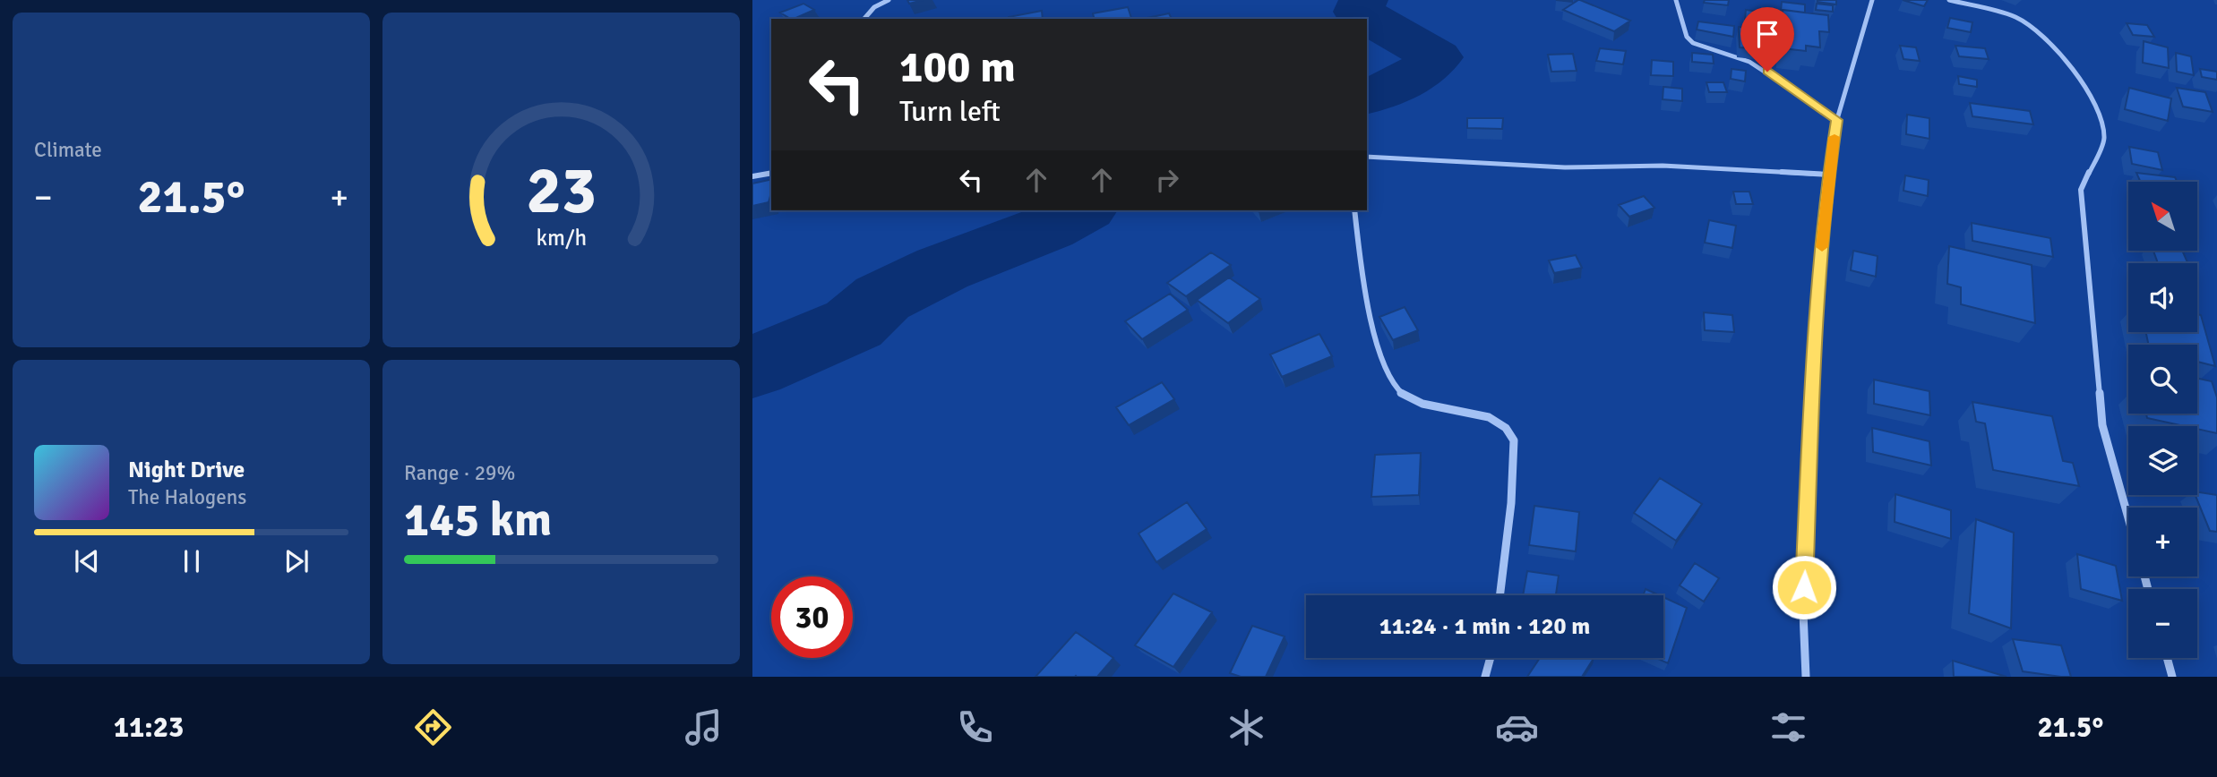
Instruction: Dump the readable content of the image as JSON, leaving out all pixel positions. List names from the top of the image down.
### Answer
{
  "north": "top left",
  "page": {
    "tile": [
      "Climate",
      ["Range · 29%", "145 km"]
    ],
    "turn": ["100 m", "Turn left"],
    "heat": ["−", "21.5°", "+"],
    "map_buttons": ["+", "−"],
    "song": ["Night Drive", "The Halogens"],
    "limit": "30",
    "trip": "11:24 · 1 min · 120 m",
    "tabs": ["11:23", "21.5°"],
    "gauge": ["23", "km/h"]
  }
}
